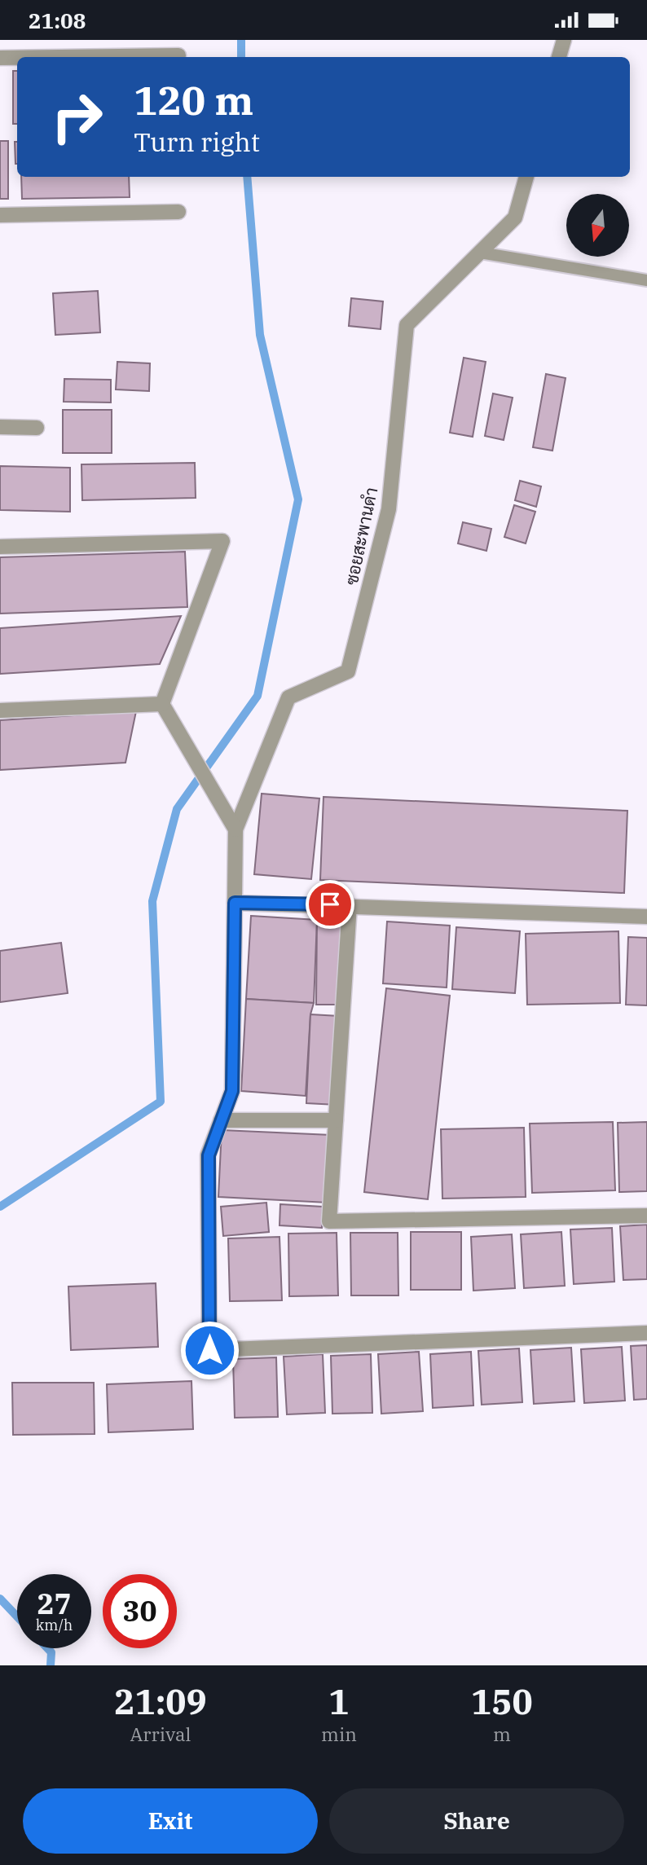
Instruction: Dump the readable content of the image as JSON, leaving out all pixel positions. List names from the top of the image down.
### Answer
{
  "streets": {
    "street": ["ซอยสะพานดำ"]
  },
  "north": "bottom",
  "page": {
    "status": "21:08",
    "turn": ["120 m", "Turn right"],
    "speed": "27 km/h",
    "limit": "30",
    "eta": [
      "21:09",
      "Arrival",
      "1",
      "min",
      "150",
      "m"
    ],
    "buttons": ["Exit", "Share"]
  }
}
